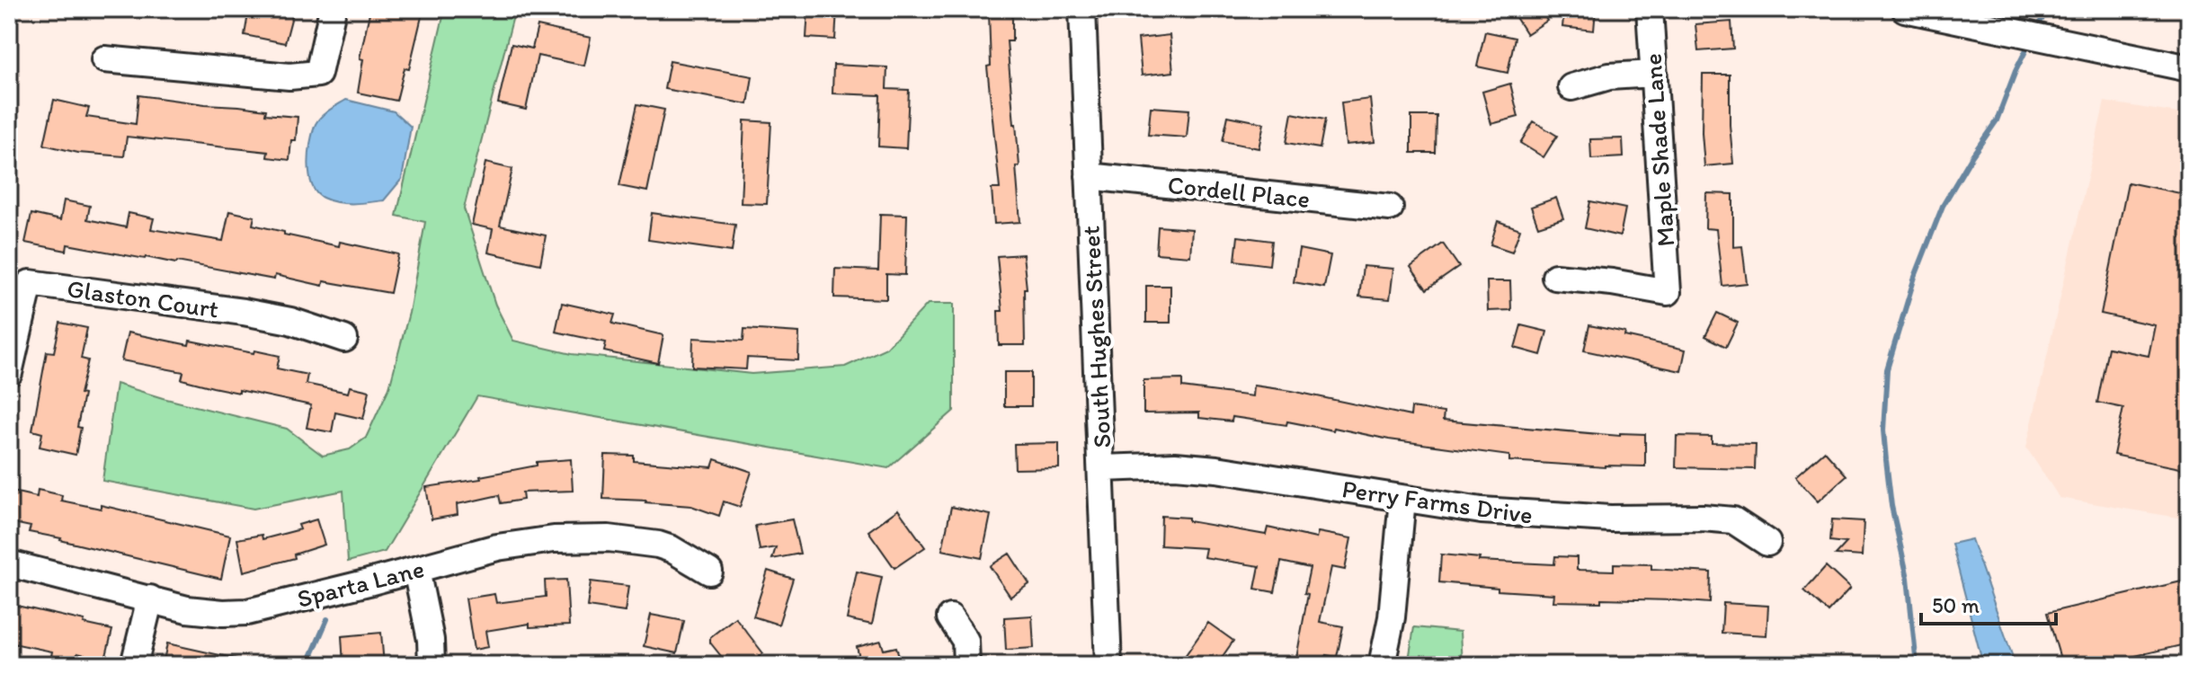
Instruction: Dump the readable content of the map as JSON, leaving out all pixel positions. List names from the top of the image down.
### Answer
{
  "streets": {
    "street": [
      "Maple Shade Lane",
      "Cordell Place",
      "Glaston Court",
      "South Hughes Street",
      "Perry Farms Drive",
      "Sparta Lane"
    ]
  },
  "crossings": [
    ["Cordell Place", "South Hughes Street"],
    ["South Hughes Street", "Perry Farms Drive"]
  ],
  "scale_bar": "50 m"
}
